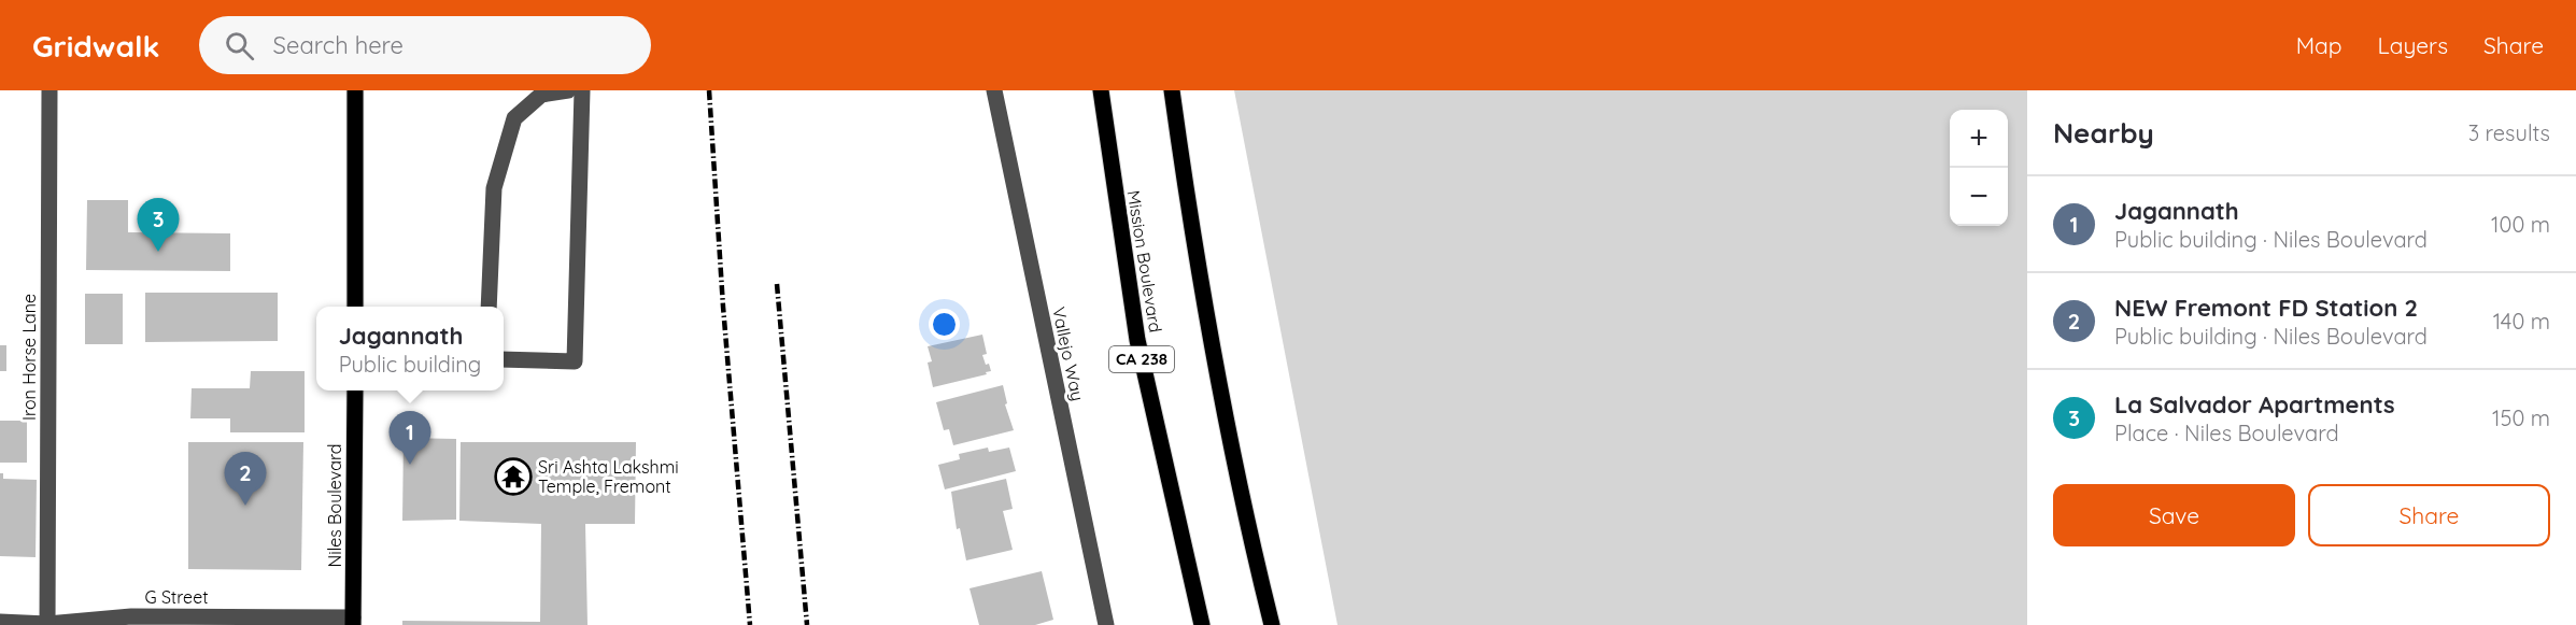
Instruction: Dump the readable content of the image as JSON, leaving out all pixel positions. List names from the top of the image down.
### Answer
{
  "streets": {
    "main road": ["Mission Boulevard", "CA 238", "Niles Boulevard"],
    "street": ["Vallejo Way", "Iron Horse Lane", "G Street"]
  },
  "crossings": [
    ["Iron Horse Lane", "G Street"],
    ["Niles Boulevard", "G Street"]
  ],
  "places": {
    "temple": ["Sri Ashta Lakshmi Temple, Fremont"]
  },
  "page": {
    "header": "Gridwalk",
    "search": "Search here",
    "nav": ["Map", "Layers", "Share"],
    "heading": ["Nearby", "3 results"],
    "map_buttons": ["+", "−"],
    "list": [
      {
        "mark": "1",
        "name": "Jagannath",
        "note": "Public building · Niles Boulevard",
        "value": "100 m"
      },
      {
        "mark": "2",
        "name": "NEW Fremont FD Station 2",
        "note": "Public building · Niles Boulevard",
        "value": "140 m"
      },
      {
        "mark": "3",
        "name": "La Salvador Apartments",
        "note": "Place · Niles Boulevard",
        "value": "150 m"
      }
    ],
    "pins": ["3", "1", "2"],
    "popup": ["Jagannath", "Public building"],
    "buttons": ["Save", "Share"]
  }
}
